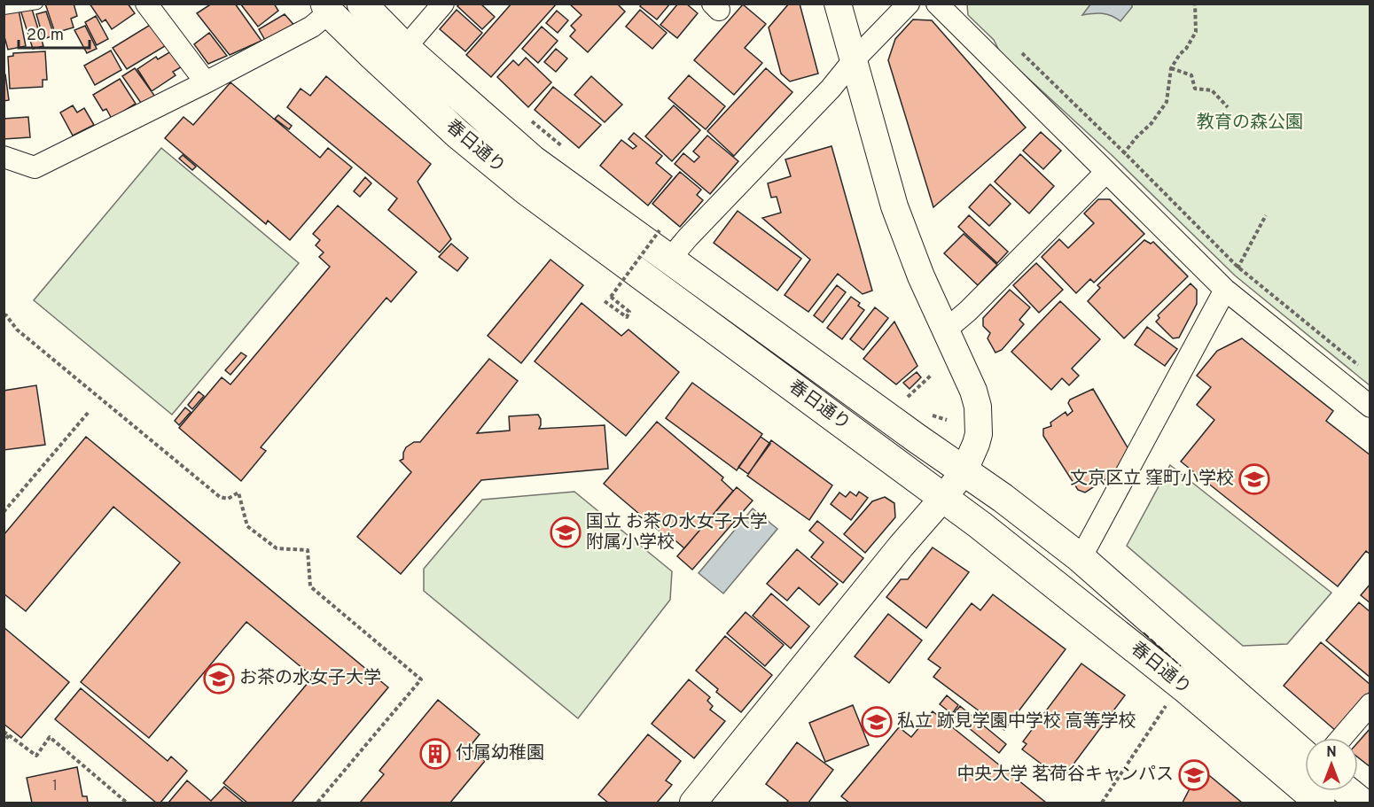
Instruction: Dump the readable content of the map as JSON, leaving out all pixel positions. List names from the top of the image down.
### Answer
{
  "streets": {
    "highway": ["春日通り"]
  },
  "parks": ["教育の森公園"],
  "places": {
    "school or university": [
      "文京区立 窪町小学校",
      "国立 お茶の水女子大学 附属小学校",
      "お茶の水女子大学",
      "私立 跡見学園中学校 高等学校",
      "中央大学 茗荷谷キャンパス"
    ],
    "building": ["付属幼稚園"]
  },
  "house_numbers": ["1"],
  "scale_bar": "20 m",
  "north": "top"
}
